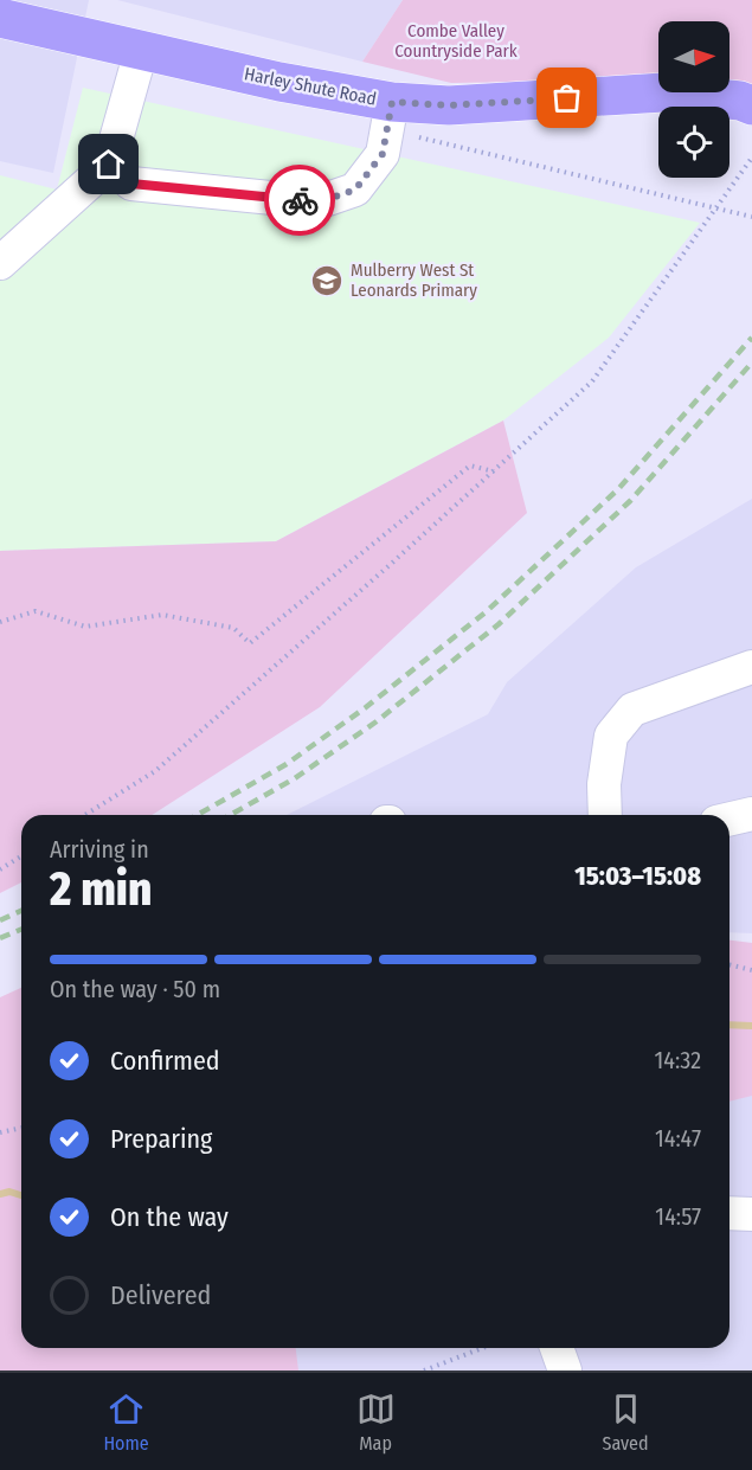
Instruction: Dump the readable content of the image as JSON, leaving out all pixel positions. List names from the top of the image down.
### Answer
{
  "streets": {
    "main road": ["Harley Shute Road"]
  },
  "parks": ["Combe Valley Countryside Park"],
  "places": {
    "school or university": ["Mulberry West St Leonards Primary"]
  },
  "north": "right",
  "page": {
    "heading": ["2 min", "Arriving in", "15:03–15:08"],
    "bar": "On the way · 50 m",
    "list": [
      ["Confirmed", "14:32"],
      ["Preparing", "14:47"],
      ["On the way", "14:57"],
      "Delivered"
    ],
    "tabs": ["Home", "Map", "Saved"]
  }
}
